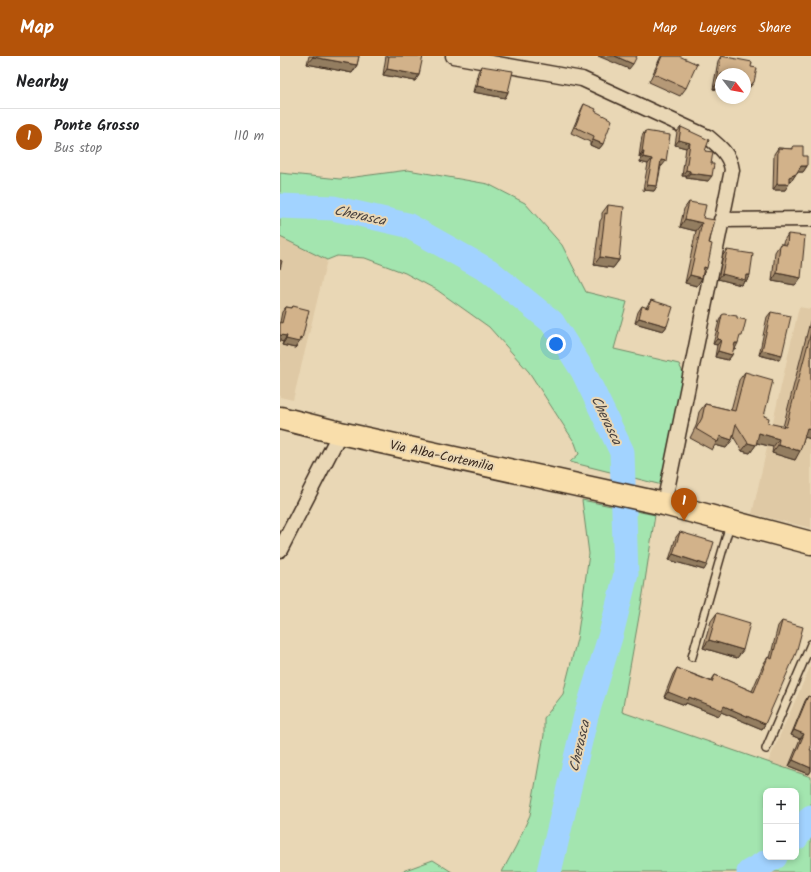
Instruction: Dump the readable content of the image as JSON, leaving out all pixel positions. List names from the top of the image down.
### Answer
{
  "streets": {
    "main road": ["Via Alba-Cortemilia"]
  },
  "water": ["Cherasca"],
  "north": "bottom right",
  "page": {
    "header": "Map",
    "nav": ["Map", "Layers", "Share"],
    "heading": "Nearby",
    "list": [
      {
        "mark": "1",
        "name": "Ponte Grosso",
        "note": "Bus stop",
        "value": "110 m"
      }
    ],
    "pins": "1",
    "map_buttons": ["+", "−"]
  }
}
